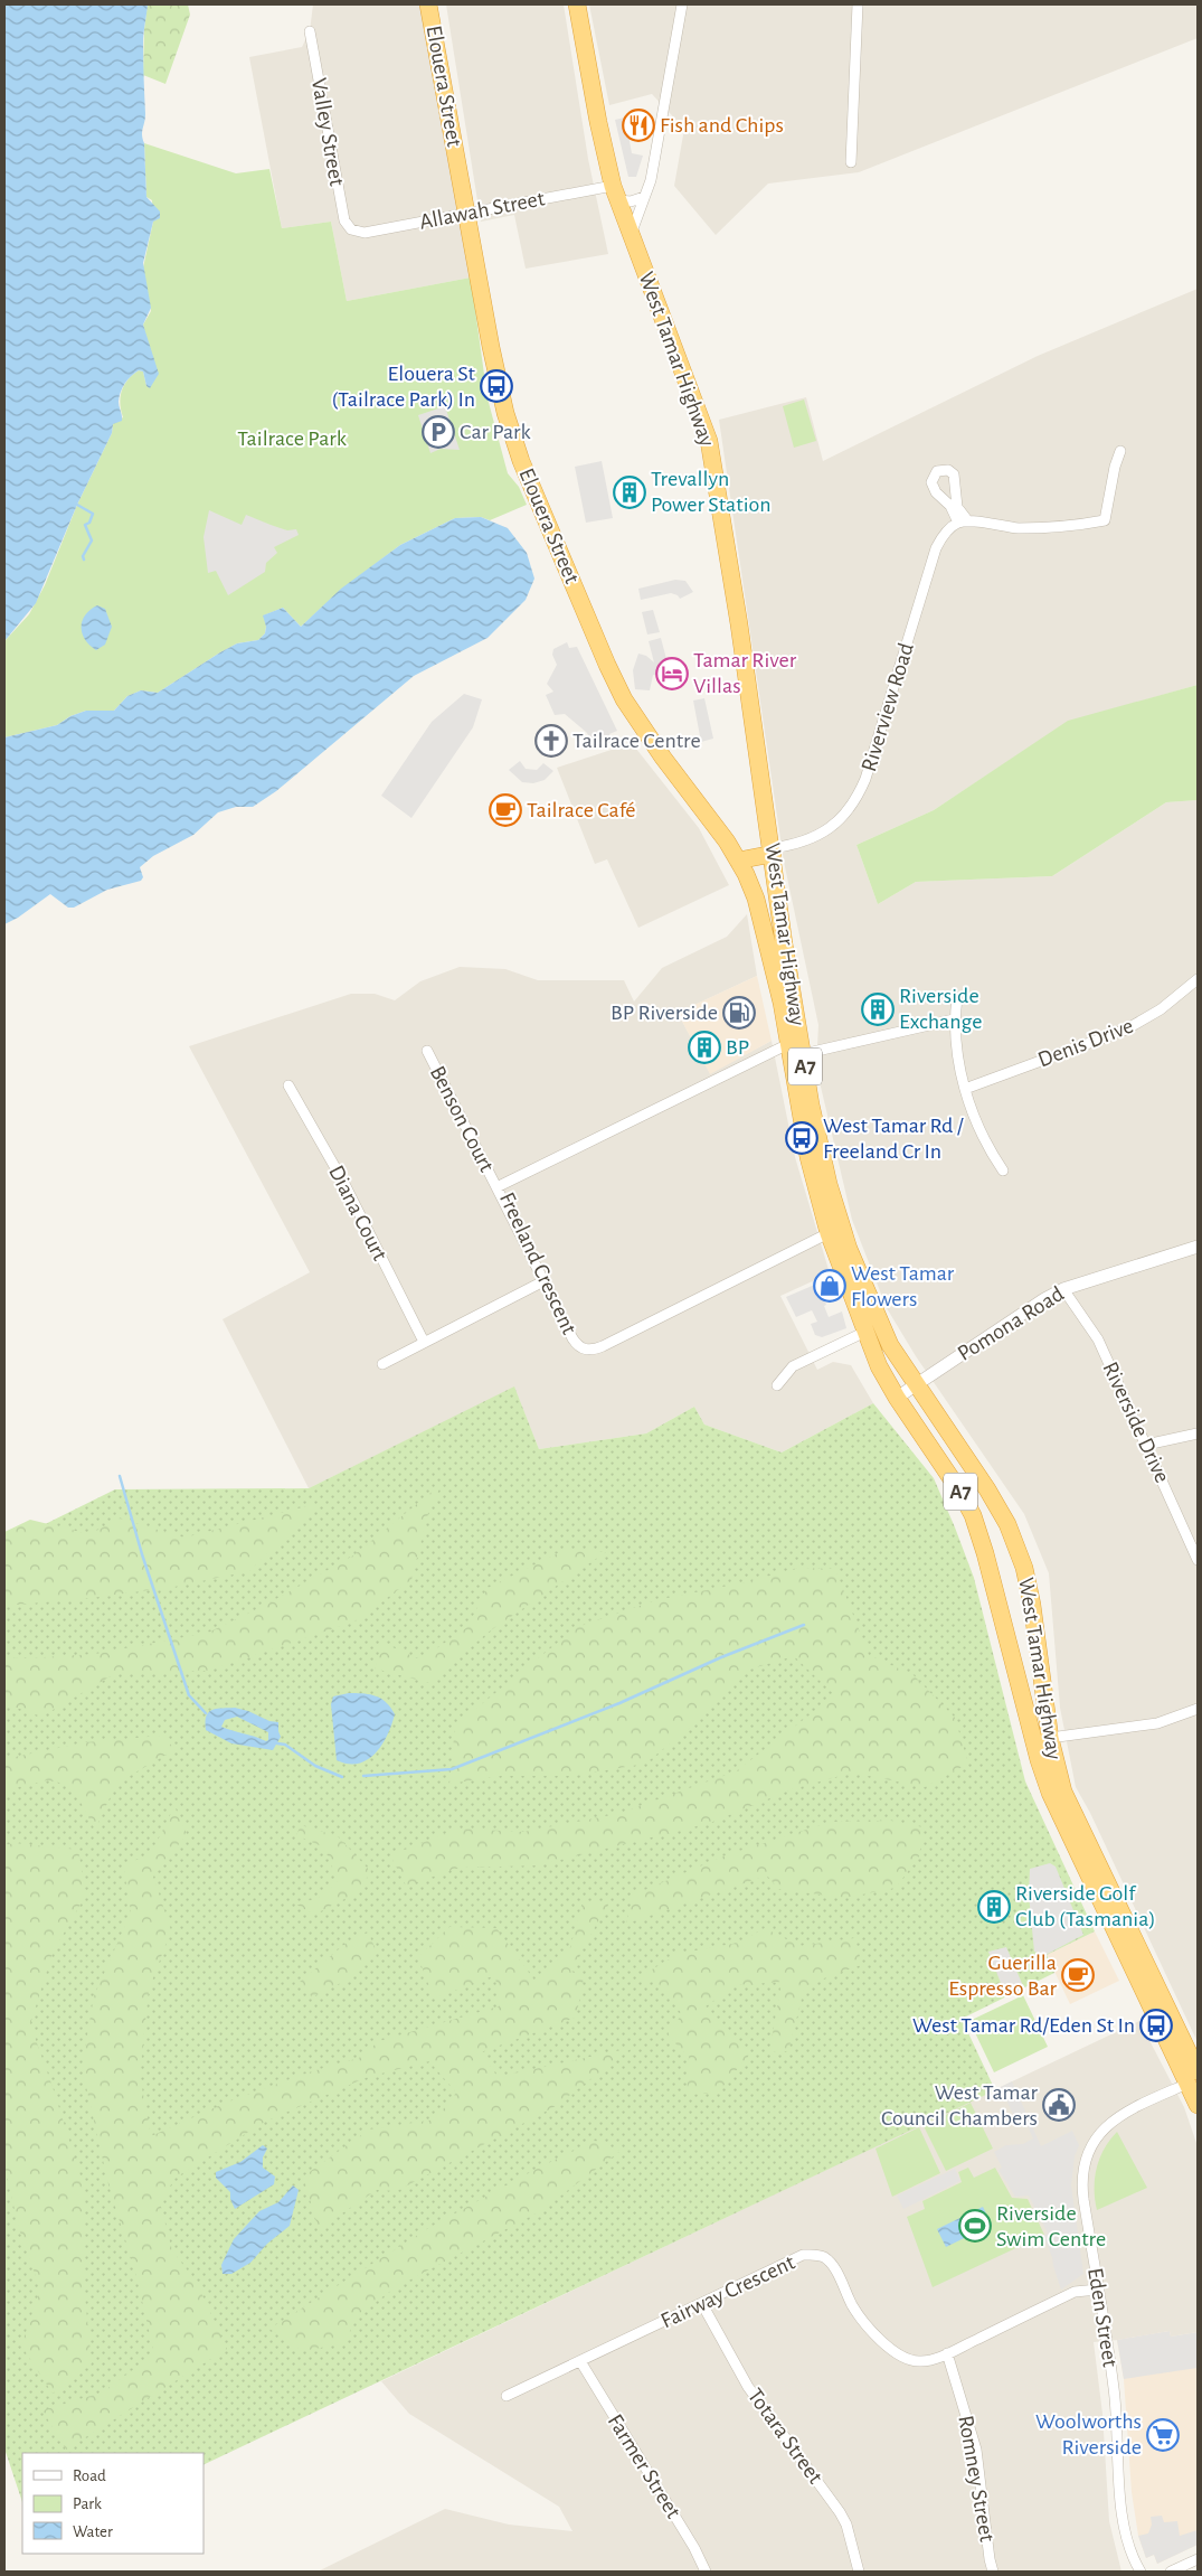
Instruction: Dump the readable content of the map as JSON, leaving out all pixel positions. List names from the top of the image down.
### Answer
{
  "streets": {
    "highway": ["Elouera Street", "West Tamar Highway", "A7"],
    "street": [
      "Valley Street",
      "Allawah Street",
      "Riverview Road",
      "Denis Drive",
      "Benson Court",
      "Diana Court",
      "Freeland Crescent",
      "Pomona Road",
      "Riverside Drive",
      "Fairway Crescent",
      "Eden Street",
      "Totara Street",
      "Farmer Street",
      "Romney Street"
    ]
  },
  "crossings": [
    ["Elouera Street", "Allawah Street"],
    ["Elouera Street", "West Tamar Highway"],
    ["Valley Street", "Allawah Street"],
    ["Allawah Street", "West Tamar Highway"],
    ["West Tamar Highway", "Riverview Road"],
    ["West Tamar Highway", "Freeland Crescent"],
    ["West Tamar Highway", "Pomona Road"],
    ["West Tamar Highway", "Eden Street"],
    ["Benson Court", "Freeland Crescent"],
    ["Pomona Road", "Riverside Drive"],
    ["Fairway Crescent", "Eden Street"],
    ["Fairway Crescent", "Totara Street"],
    ["Fairway Crescent", "Farmer Street"],
    ["Fairway Crescent", "Romney Street"]
  ],
  "parks": ["Tailrace Park"],
  "places": {
    "restaurant": ["Fish and Chips"],
    "bus stop": ["Elouera St (Tailrace Park) In", "West Tamar Rd / Freeland Cr In", "West Tamar Rd/Eden St In"],
    "parking": ["Car Park"],
    "building": [
      "Trevallyn Power Station",
      "Riverside Exchange",
      "BP",
      "Riverside Golf Club (Tasmania)"
    ],
    "hotel": ["Tamar River Villas"],
    "church": ["Tailrace Centre"],
    "cafe": ["Tailrace Café", "Guerilla Espresso Bar"],
    "fuel station": ["BP Riverside"],
    "shop": ["West Tamar Flowers"],
    "public building": ["West Tamar Council Chambers"],
    "sports": ["Riverside Swim Centre"],
    "supermarket": ["Woolworths Riverside"]
  },
  "legend": ["Road", "Park", "Water"]
}
